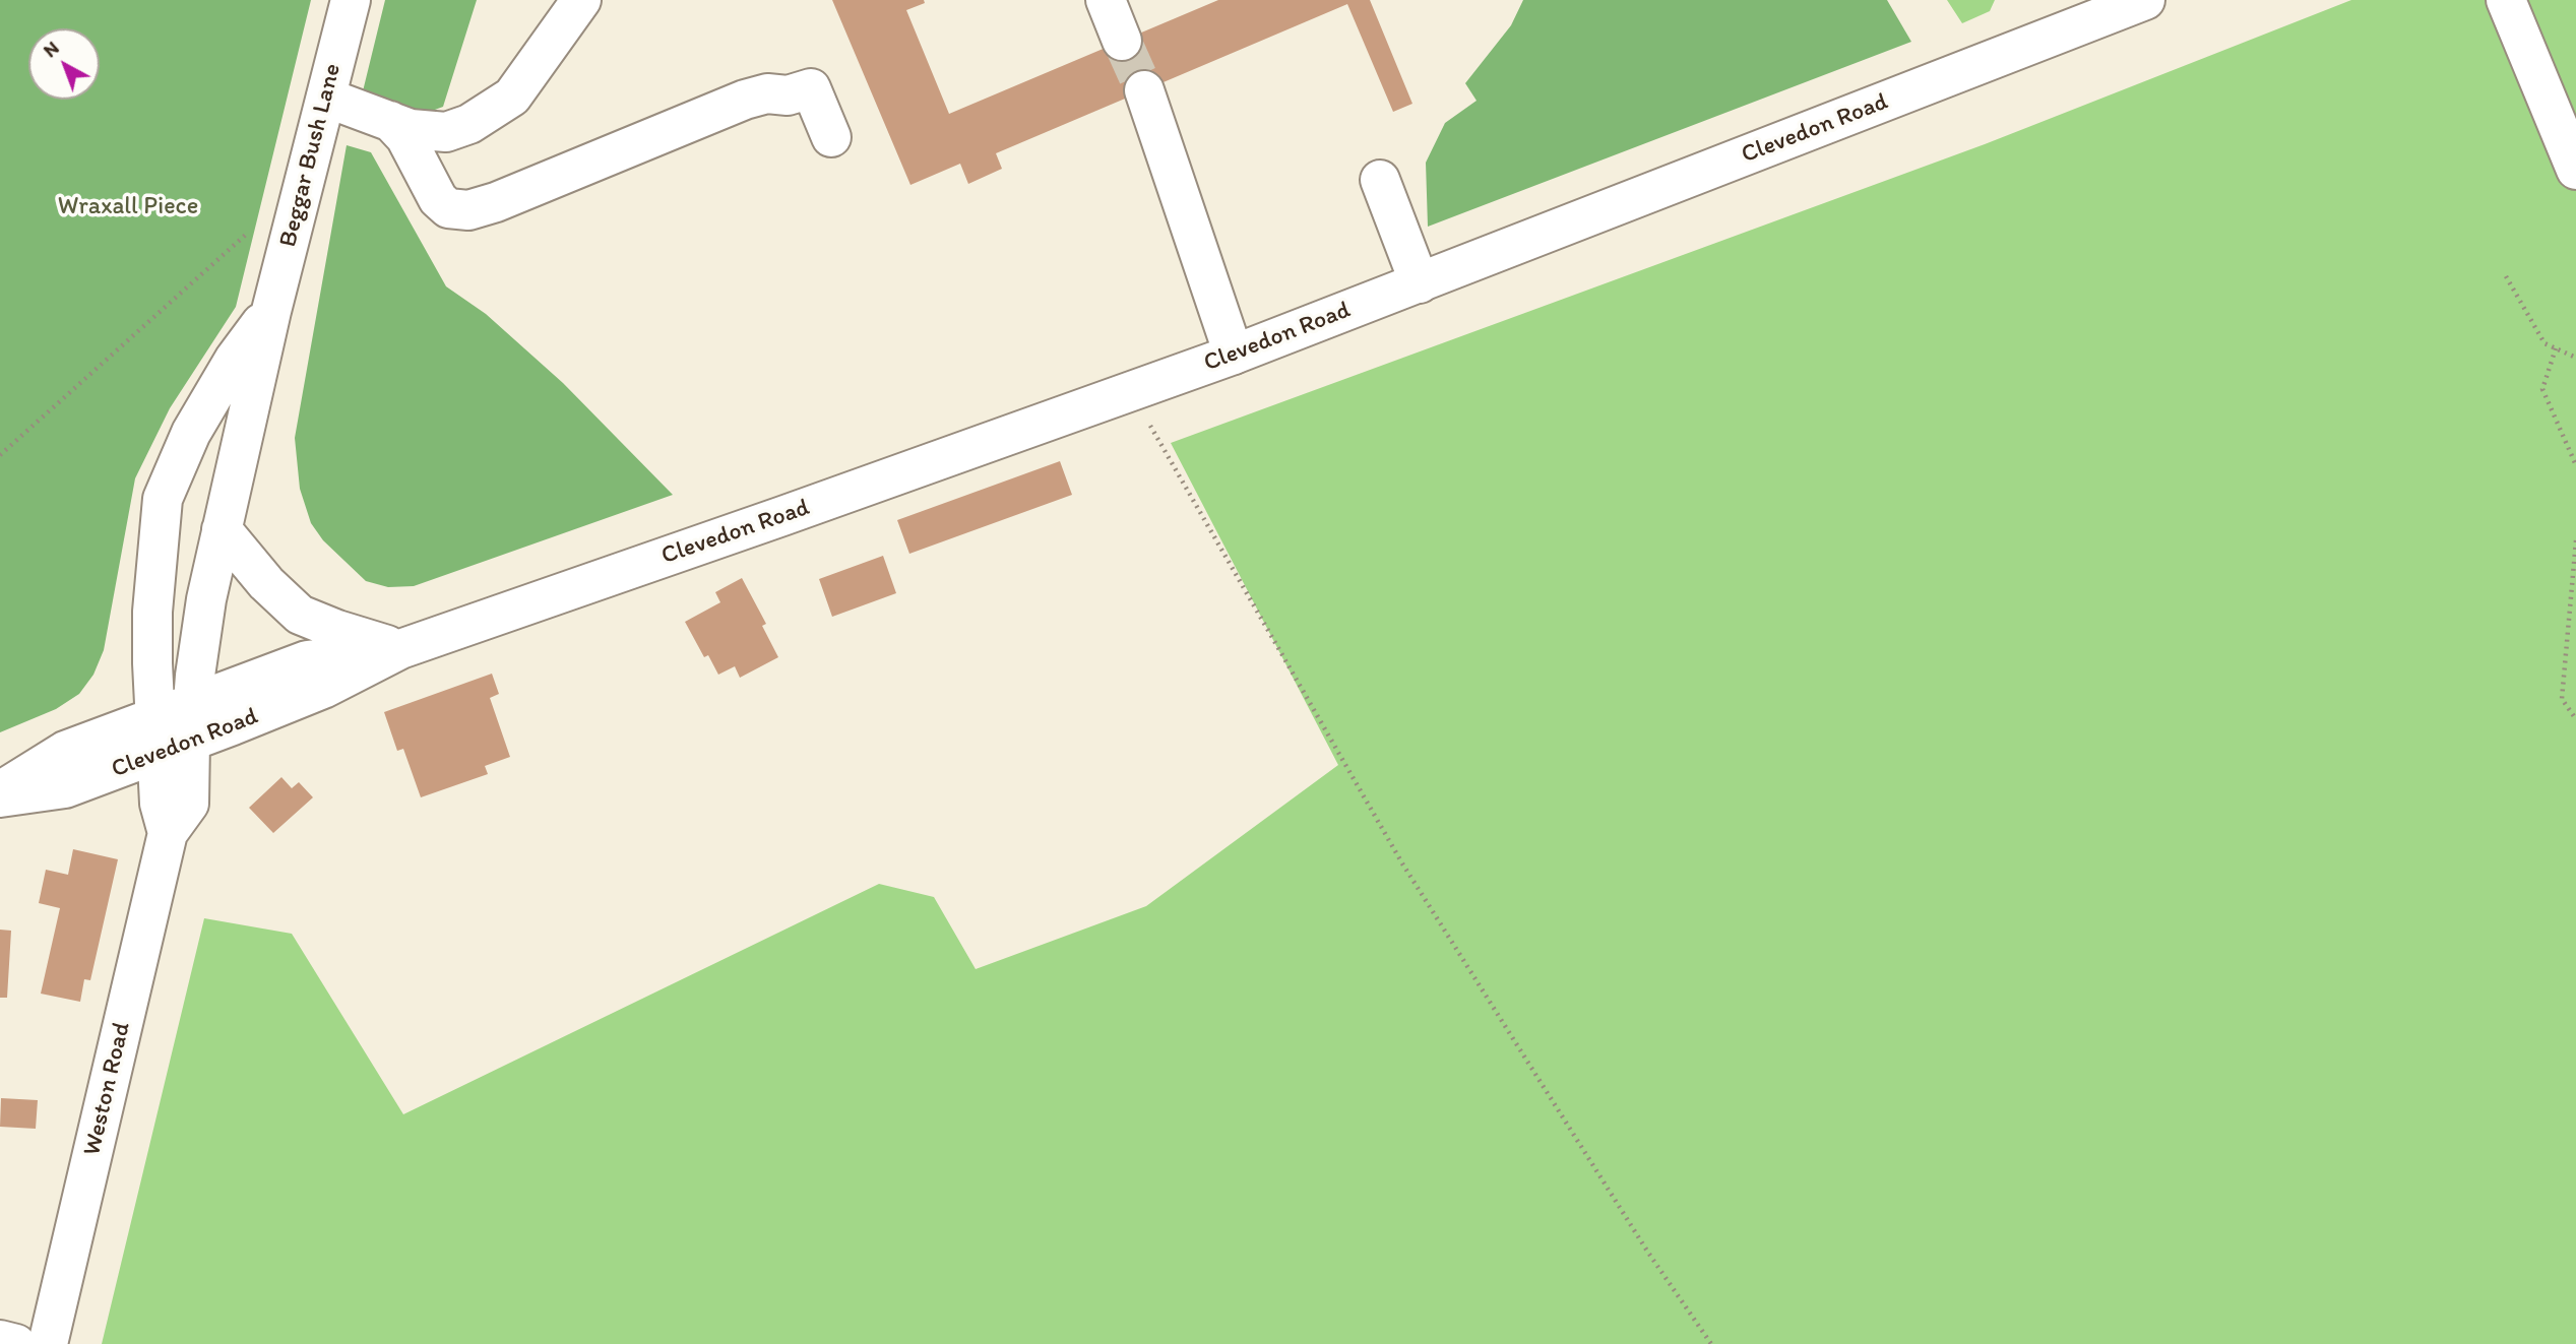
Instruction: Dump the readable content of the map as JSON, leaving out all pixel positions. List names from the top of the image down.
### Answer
{
  "streets": {
    "main road": ["Clevedon Road", "Beggar Bush Lane", "Weston Road"]
  },
  "crossings": [
    ["Clevedon Road", "Beggar Bush Lane"],
    ["Clevedon Road", "Weston Road"],
    ["Beggar Bush Lane", "Weston Road"]
  ],
  "parks": ["Wraxall Piece"],
  "north": "top left"
}
